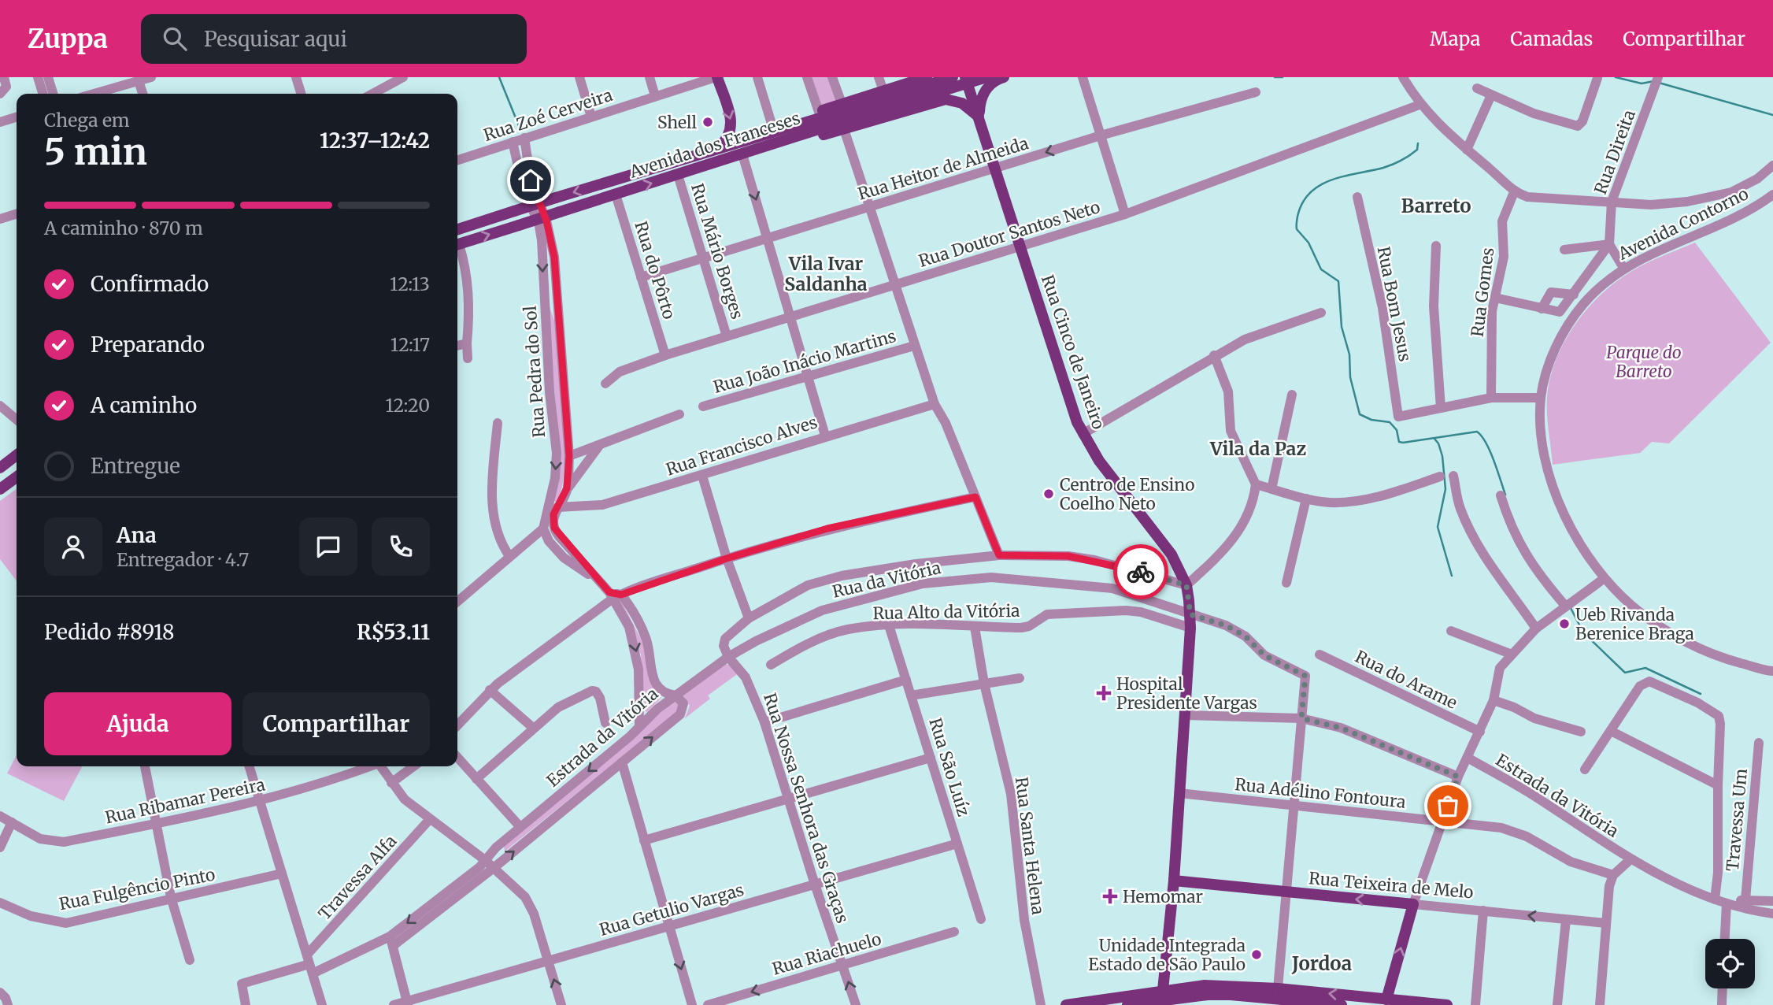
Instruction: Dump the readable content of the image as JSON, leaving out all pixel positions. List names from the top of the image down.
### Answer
{
  "streets": {
    "main road": ["Avenida dos Franceses", "Rua Cinco de Janeiro", "Rua Teixeira de Melo"],
    "street": [
      "Rua Zoé Cerveira",
      "Rua Direita",
      "Rua Heitor de Almeida",
      "Avenida Contorno",
      "Rua Doutor Santos Neto",
      "Rua Mário Borges",
      "Rua do Pôrto",
      "Rua Gomes",
      "Rua Bom Jesus",
      "Rua João Inácio Martins",
      "Rua Pedra do Sol",
      "Rua Francisco Alves",
      "Rua da Vitória",
      "Rua Alto da Vitória",
      "Rua do Arame",
      "Estrada da Vitória",
      "Rua São Luíz",
      "Rua Adélino Fontoura",
      "Rua Ribamar Pereira",
      "Rua Nossa Senhora das Graças",
      "Travessa Um",
      "Rua Santa Helena",
      "Travessa Alfa",
      "Rua Fulgêncio Pinto",
      "Rua Getulio Vargas",
      "Rua Riachuelo"
    ]
  },
  "crossings": [
    ["Rua Zoé Cerveira", "Rua Pedra do Sol"],
    ["Avenida dos Franceses", "Rua Mário Borges"],
    ["Avenida dos Franceses", "Rua do Pôrto"],
    ["Rua Heitor de Almeida", "Rua Mário Borges"],
    ["Rua Heitor de Almeida", "Rua do Pôrto"],
    ["Rua Heitor de Almeida", "Rua Cinco de Janeiro"],
    ["Rua Doutor Santos Neto", "Rua Mário Borges"],
    ["Rua Doutor Santos Neto", "Rua do Pôrto"],
    ["Rua Doutor Santos Neto", "Rua Cinco de Janeiro"],
    ["Rua Cinco de Janeiro", "Rua da Vitória"],
    ["Rua Cinco de Janeiro", "Rua Alto da Vitória"],
    ["Rua Cinco de Janeiro", "Rua Adélino Fontoura"],
    ["Rua Cinco de Janeiro", "Rua Teixeira de Melo"],
    ["Rua Pedra do Sol", "Rua Francisco Alves"],
    ["Rua da Vitória", "Estrada da Vitória"],
    ["Rua da Vitória", "Rua Nossa Senhora das Graças"],
    ["Rua Alto da Vitória", "Rua São Luíz"],
    ["Rua Alto da Vitória", "Rua Santa Helena"],
    ["Estrada da Vitória", "Travessa Alfa"],
    ["Rua São Luíz", "Rua Getulio Vargas"],
    ["Rua Nossa Senhora das Graças", "Rua Getulio Vargas"],
    ["Rua Nossa Senhora das Graças", "Rua Riachuelo"]
  ],
  "one_way": ["Rua Riachuelo"],
  "districts": [
    "Barreto",
    "Vila Ivar Saldanha",
    "Vila da Paz",
    "Jordoa"
  ],
  "parks": ["Parque do Barreto"],
  "places": {
    "other": [
      "Shell",
      "Centro de Ensino Coelho Neto",
      "Ueb Rivanda Berenice Braga",
      "Unidade Integrada Estado de São Paulo"
    ],
    "health": ["Hospital Presidente Vargas", "Hemomar"]
  },
  "page": {
    "header": "Zuppa",
    "search": "Pesquisar aqui",
    "nav": ["Mapa", "Camadas", "Compartilhar"],
    "heading": ["5 min", "Chega em", "12:37–12:42"],
    "panel": [
      "Ana",
      "Entregador · 4.7",
      "Pedido #8918",
      "R$53.11"
    ],
    "bar": "A caminho · 870 m",
    "list": [
      ["Confirmado", "12:13"],
      ["Preparando", "12:17"],
      ["A caminho", "12:20"],
      "Entregue"
    ],
    "buttons": ["Ajuda", "Compartilhar"]
  }
}
